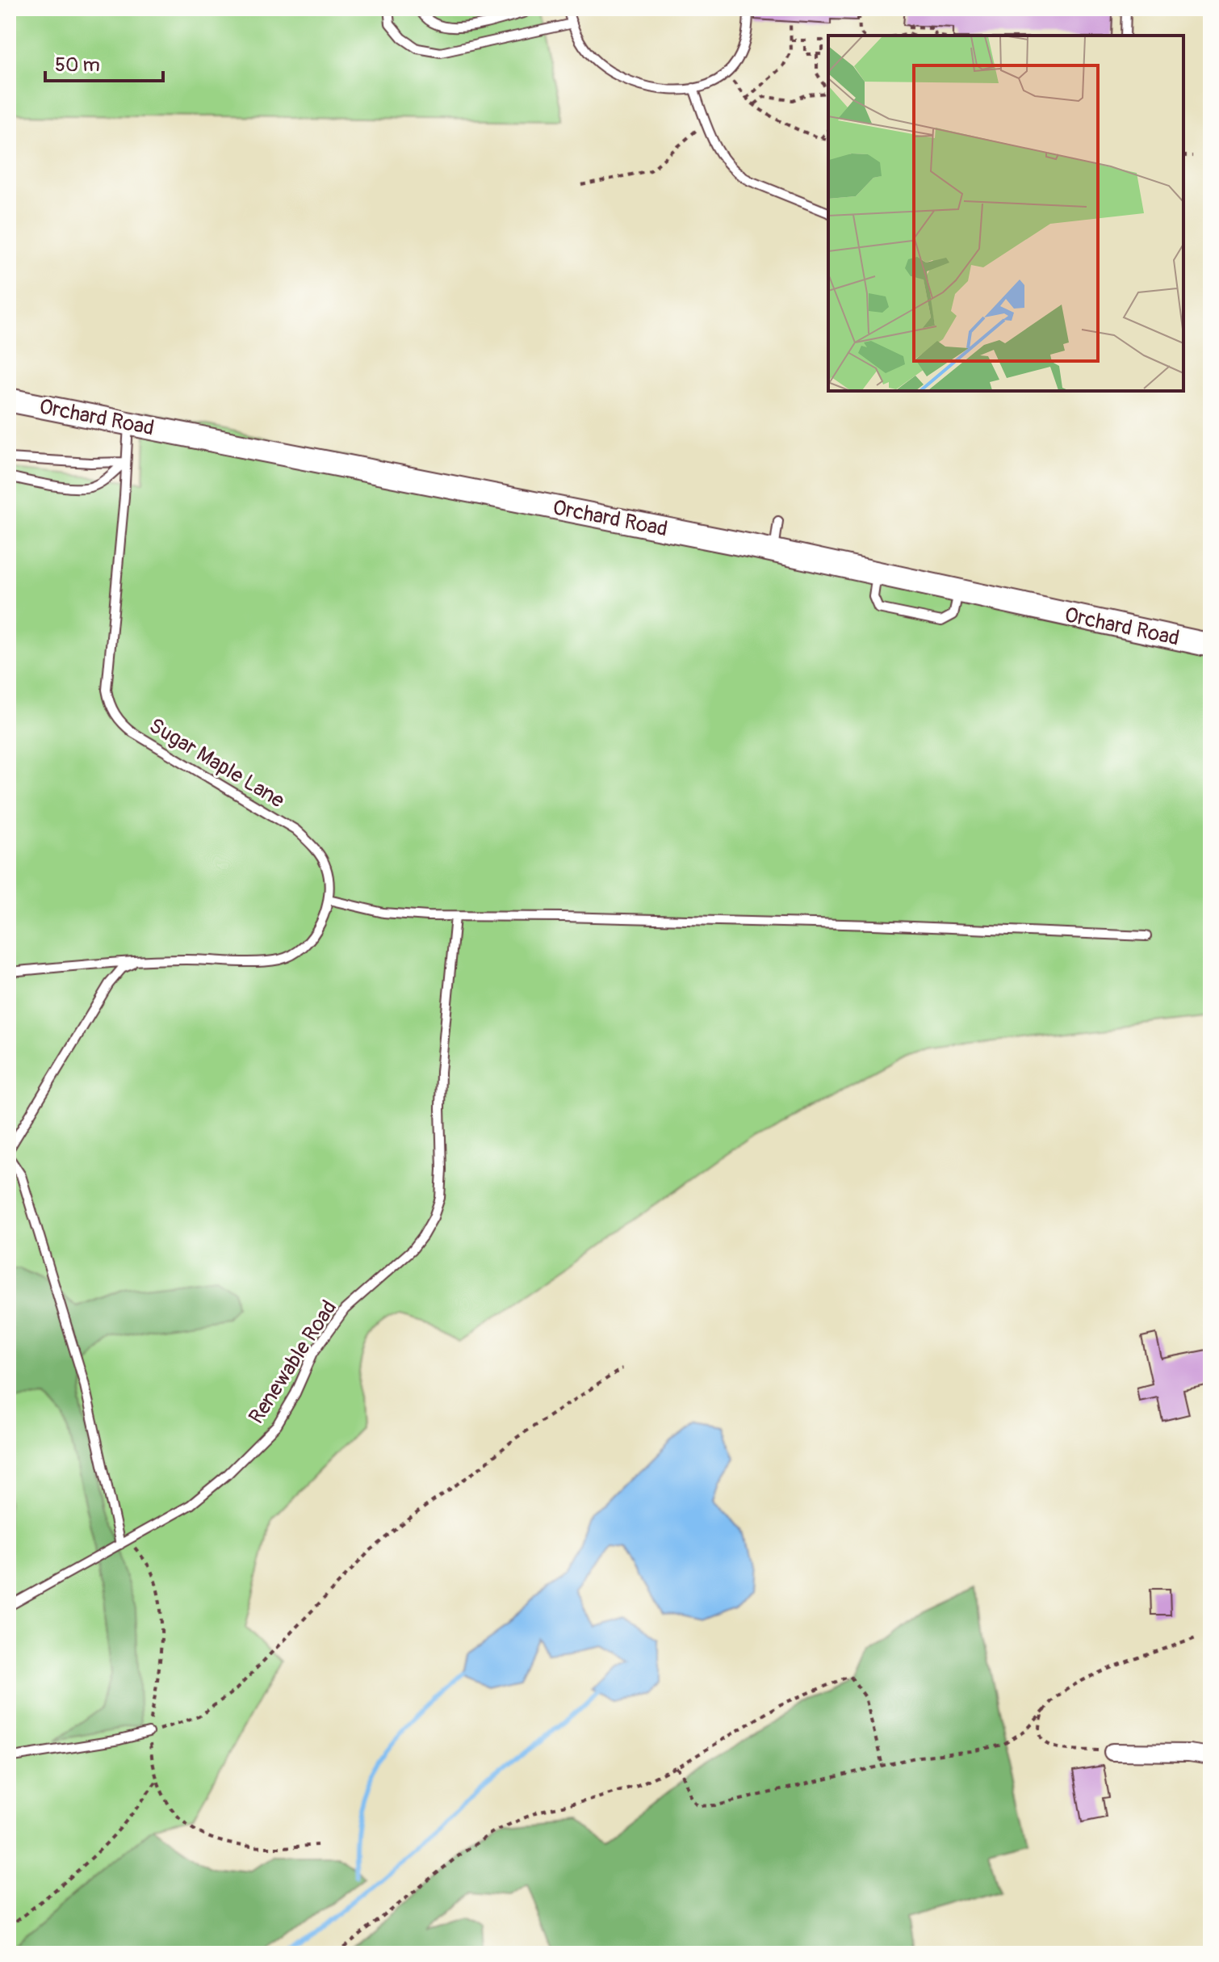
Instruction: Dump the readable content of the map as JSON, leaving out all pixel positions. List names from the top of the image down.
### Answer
{
  "streets": {
    "street": ["Orchard Road"],
    "lane": ["Sugar Maple Lane", "Renewable Road"]
  },
  "crossings": [
    ["Orchard Road", "Sugar Maple Lane"]
  ],
  "scale_bar": "50 m"
}
